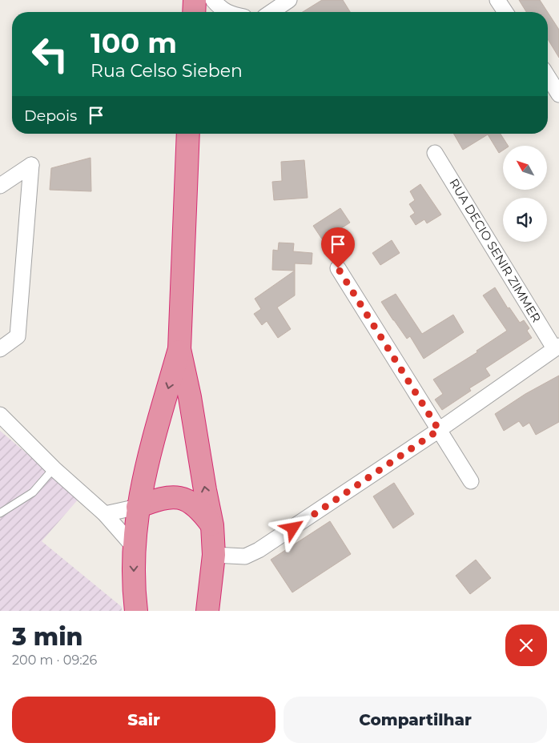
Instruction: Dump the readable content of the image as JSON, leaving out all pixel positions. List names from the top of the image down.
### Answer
{
  "streets": {
    "street": ["RUA DECIO SENIR ZIMMER"]
  },
  "north": "top left",
  "page": {
    "turn": ["100 m", "Rua Celso Sieben"],
    "then": "Depois",
    "heading": ["3 min", "200 m · 09:26"],
    "buttons": ["Sair", "Compartilhar"]
  }
}
